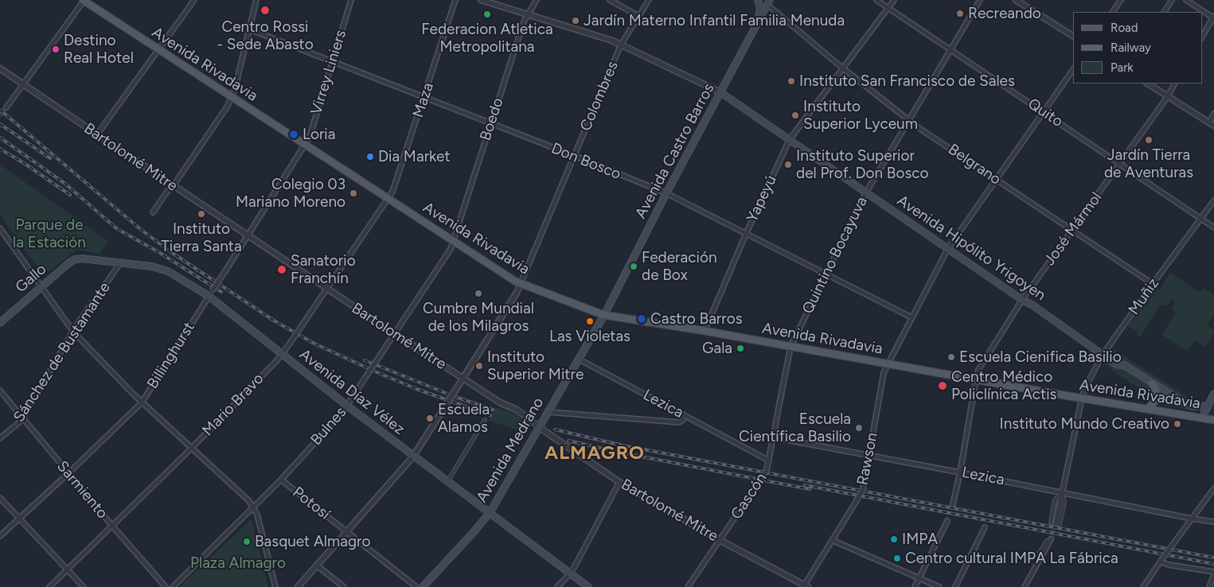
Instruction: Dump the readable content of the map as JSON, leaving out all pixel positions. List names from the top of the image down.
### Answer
{
  "streets": {
    "main road": [
      "Avenida Rivadavia",
      "Avenida Castro Barros",
      "Avenida Hipólito Yrigoyen",
      "Gallo",
      "Avenida Díaz Vélez",
      "Avenida Medrano"
    ],
    "street": [
      "Virrey Liniers",
      "Colombres",
      "Maza",
      "Quito",
      "Boedo",
      "Bartolomé Mitre",
      "Don Bosco",
      "Belgrano",
      "Yapeyú",
      "José Mármol",
      "Quintino Bocayuva",
      "Muñiz",
      "Sánchez de Bustamante",
      "Billinghurst",
      "Lezica",
      "Mario Bravo",
      "Bulnes",
      "Rawson",
      "Sarmiento",
      "Gascón",
      "Potosí"
    ]
  },
  "crossings": [
    ["Avenida Rivadavia", "Virrey Liniers"],
    ["Avenida Rivadavia", "Colombres"],
    ["Avenida Rivadavia", "Maza"],
    ["Avenida Rivadavia", "Boedo"],
    ["Avenida Rivadavia", "Avenida Castro Barros"],
    ["Avenida Rivadavia", "Yapeyú"],
    ["Avenida Rivadavia", "José Mármol"],
    ["Avenida Rivadavia", "Quintino Bocayuva"],
    ["Avenida Rivadavia", "Muñiz"],
    ["Avenida Rivadavia", "Billinghurst"],
    ["Avenida Rivadavia", "Mario Bravo"],
    ["Avenida Rivadavia", "Bulnes"],
    ["Avenida Rivadavia", "Avenida Medrano"],
    ["Avenida Rivadavia", "Rawson"],
    ["Avenida Rivadavia", "Gascón"],
    ["Virrey Liniers", "Don Bosco"],
    ["Virrey Liniers", "Billinghurst"],
    ["Colombres", "Don Bosco"],
    ["Colombres", "Avenida Hipólito Yrigoyen"],
    ["Maza", "Don Bosco"],
    ["Maza", "Mario Bravo"],
    ["Quito", "Yapeyú"],
    ["Quito", "José Mármol"],
    ["Quito", "Quintino Bocayuva"],
    ["Quito", "Muñiz"],
    ["Quito", "Rawson"],
    ["Boedo", "Don Bosco"],
    ["Boedo", "Avenida Hipólito Yrigoyen"],
    ["Boedo", "Bulnes"],
    ["Avenida Castro Barros", "Don Bosco"],
    ["Avenida Castro Barros", "Belgrano"],
    ["Avenida Castro Barros", "Avenida Hipólito Yrigoyen"],
    ["Avenida Castro Barros", "Avenida Medrano"],
    ["Bartolomé Mitre", "Billinghurst"],
    ["Bartolomé Mitre", "Mario Bravo"],
    ["Bartolomé Mitre", "Bulnes"],
    ["Bartolomé Mitre", "Avenida Medrano"],
    ["Bartolomé Mitre", "Rawson"],
    ["Bartolomé Mitre", "Gascón"],
    ["Don Bosco", "Yapeyú"],
    ["Don Bosco", "Quintino Bocayuva"],
    ["Don Bosco", "Rawson"],
    ["Belgrano", "Yapeyú"],
    ["Belgrano", "José Mármol"],
    ["Belgrano", "Quintino Bocayuva"],
    ["Belgrano", "Muñiz"],
    ["Belgrano", "Rawson"],
    ["Yapeyú", "Avenida Hipólito Yrigoyen"],
    ["José Mármol", "Avenida Hipólito Yrigoyen"],
    ["José Mármol", "Lezica"],
    ["Avenida Hipólito Yrigoyen", "Quintino Bocayuva"],
    ["Avenida Hipólito Yrigoyen", "Muñiz"],
    ["Avenida Hipólito Yrigoyen", "Rawson"],
    ["Quintino Bocayuva", "Gascón"],
    ["Gallo", "Avenida Díaz Vélez"],
    ["Muñiz", "Lezica"],
    ["Sánchez de Bustamante", "Avenida Díaz Vélez"],
    ["Sánchez de Bustamante", "Sarmiento"],
    ["Billinghurst", "Avenida Díaz Vélez"],
    ["Billinghurst", "Sarmiento"],
    ["Avenida Díaz Vélez", "Mario Bravo"],
    ["Avenida Díaz Vélez", "Bulnes"],
    ["Avenida Díaz Vélez", "Avenida Medrano"],
    ["Lezica", "Avenida Medrano"],
    ["Lezica", "Rawson"],
    ["Lezica", "Gascón"],
    ["Mario Bravo", "Sarmiento"],
    ["Bulnes", "Potosí"]
  ],
  "districts": ["ALMAGRO"],
  "parks": ["Parque de la Estación", "Plaza Almagro"],
  "places": [
    "Centro Rossi - Sede Abasto",
    "Recreando",
    "Federacion Atletica Metropolitana",
    "Jardín Materno Infantil Familia Menuda",
    "Destino Real Hotel",
    "Instituto San Francisco de Sales",
    "Instituto Superior Lyceum",
    "Loria",
    "Jardín Tierra de Aventuras",
    "Dia Market",
    "Instituto Superior del Prof. Don Bosco",
    "Colegio 03 Mariano Moreno",
    "Instituto Tierra Santa",
    "Federación de Box",
    "Sanatorio Franchín",
    "Cumbre Mundial de los Milagros",
    "Castro Barros",
    "Las Violetas",
    "Gala",
    "Escuela Cienifica Basilio",
    "Instituto Superior Mitre",
    "Centro Médico Policlínica Actis",
    "Escuela Alamos",
    "Instituto Mundo Creativo",
    "Escuela Científica Basilio",
    "IMPA",
    "Basquet Almagro",
    "Centro cultural IMPA La Fábrica"
  ],
  "legend": ["Road", "Railway", "Park"]
}
